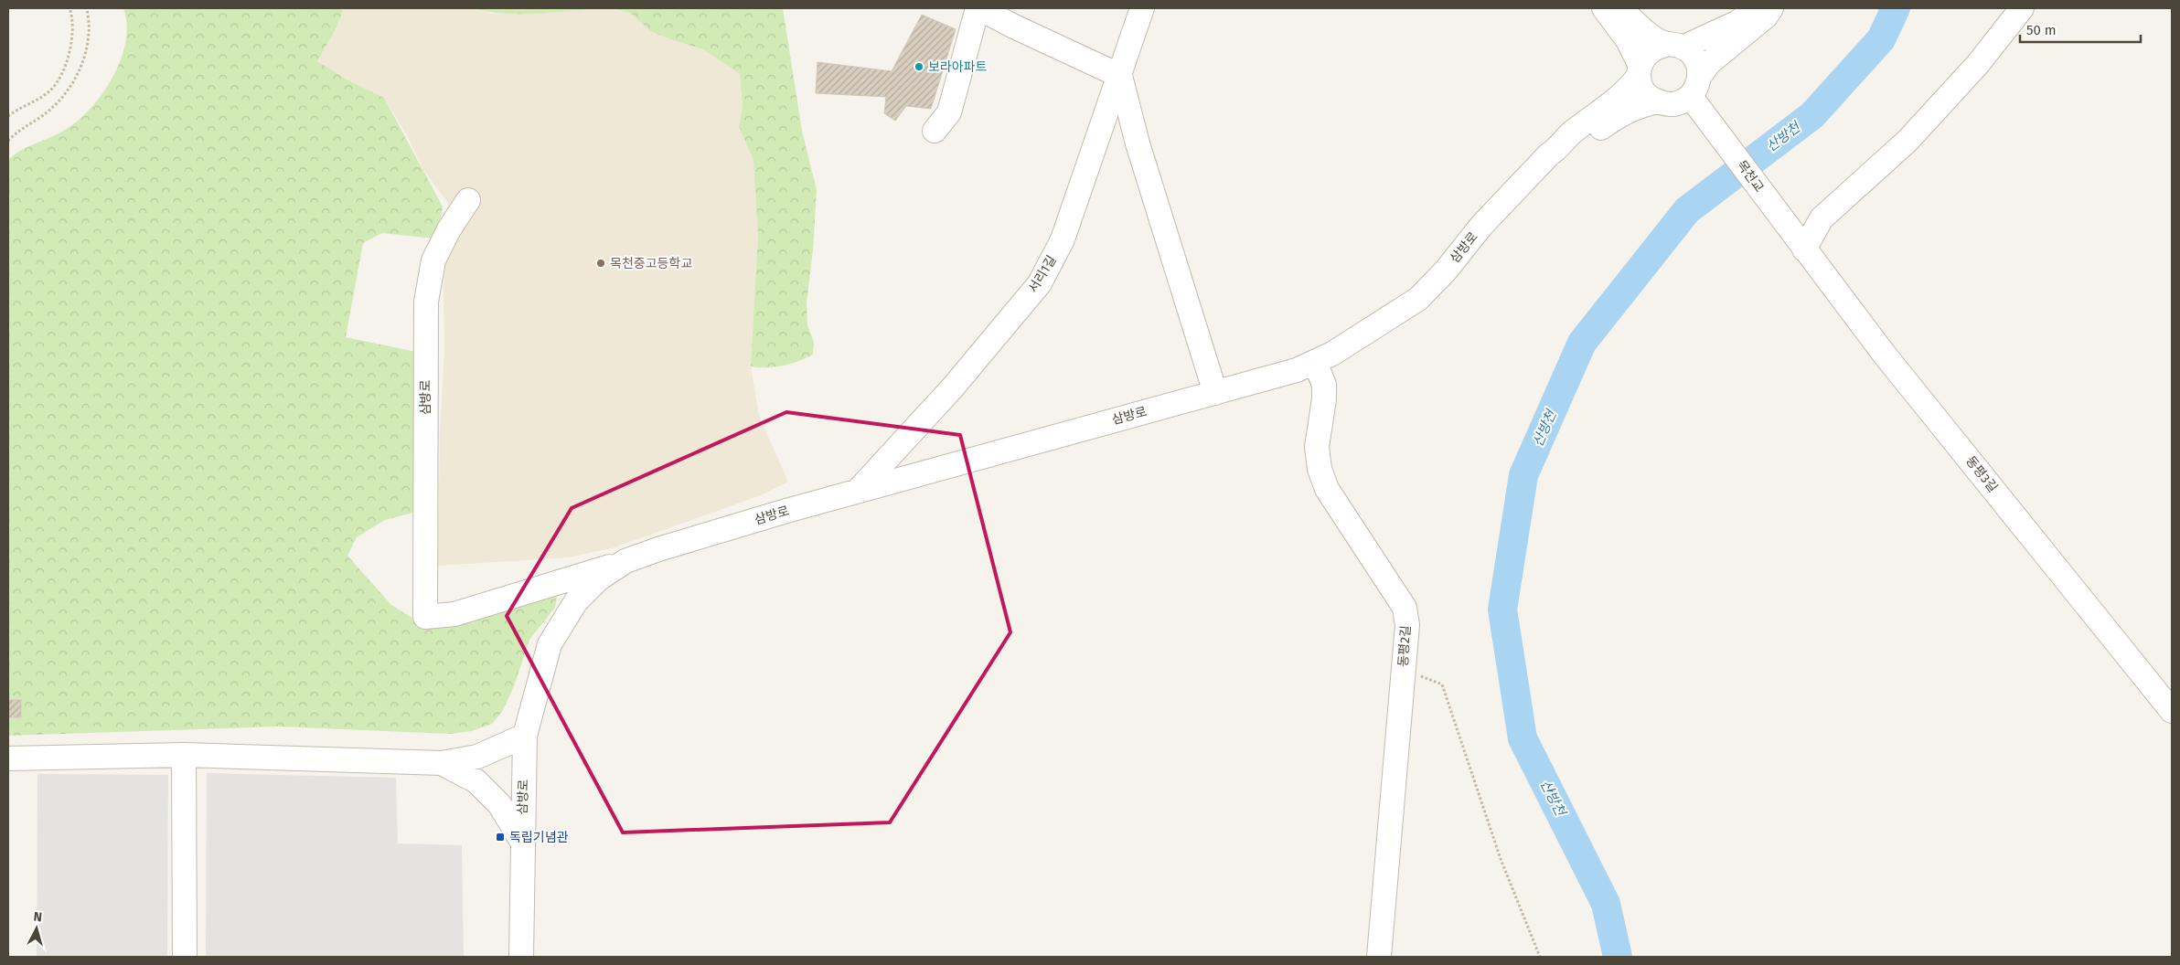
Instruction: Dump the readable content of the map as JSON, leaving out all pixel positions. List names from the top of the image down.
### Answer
{
  "streets": {
    "street": [
      "목천교",
      "삼방로",
      "서리1길",
      "동평3길",
      "동평2길"
    ]
  },
  "crossings": [
    ["목천교", "삼방로"],
    ["목천교", "동평3길"],
    ["삼방로", "서리1길"],
    ["삼방로", "동평2길"]
  ],
  "water": ["산방천"],
  "places": {
    "other": ["보라아파트", "목천중고등학교"],
    "transit": ["독립기념관"]
  },
  "scale_bar": "50 m",
  "north": "top"
}
